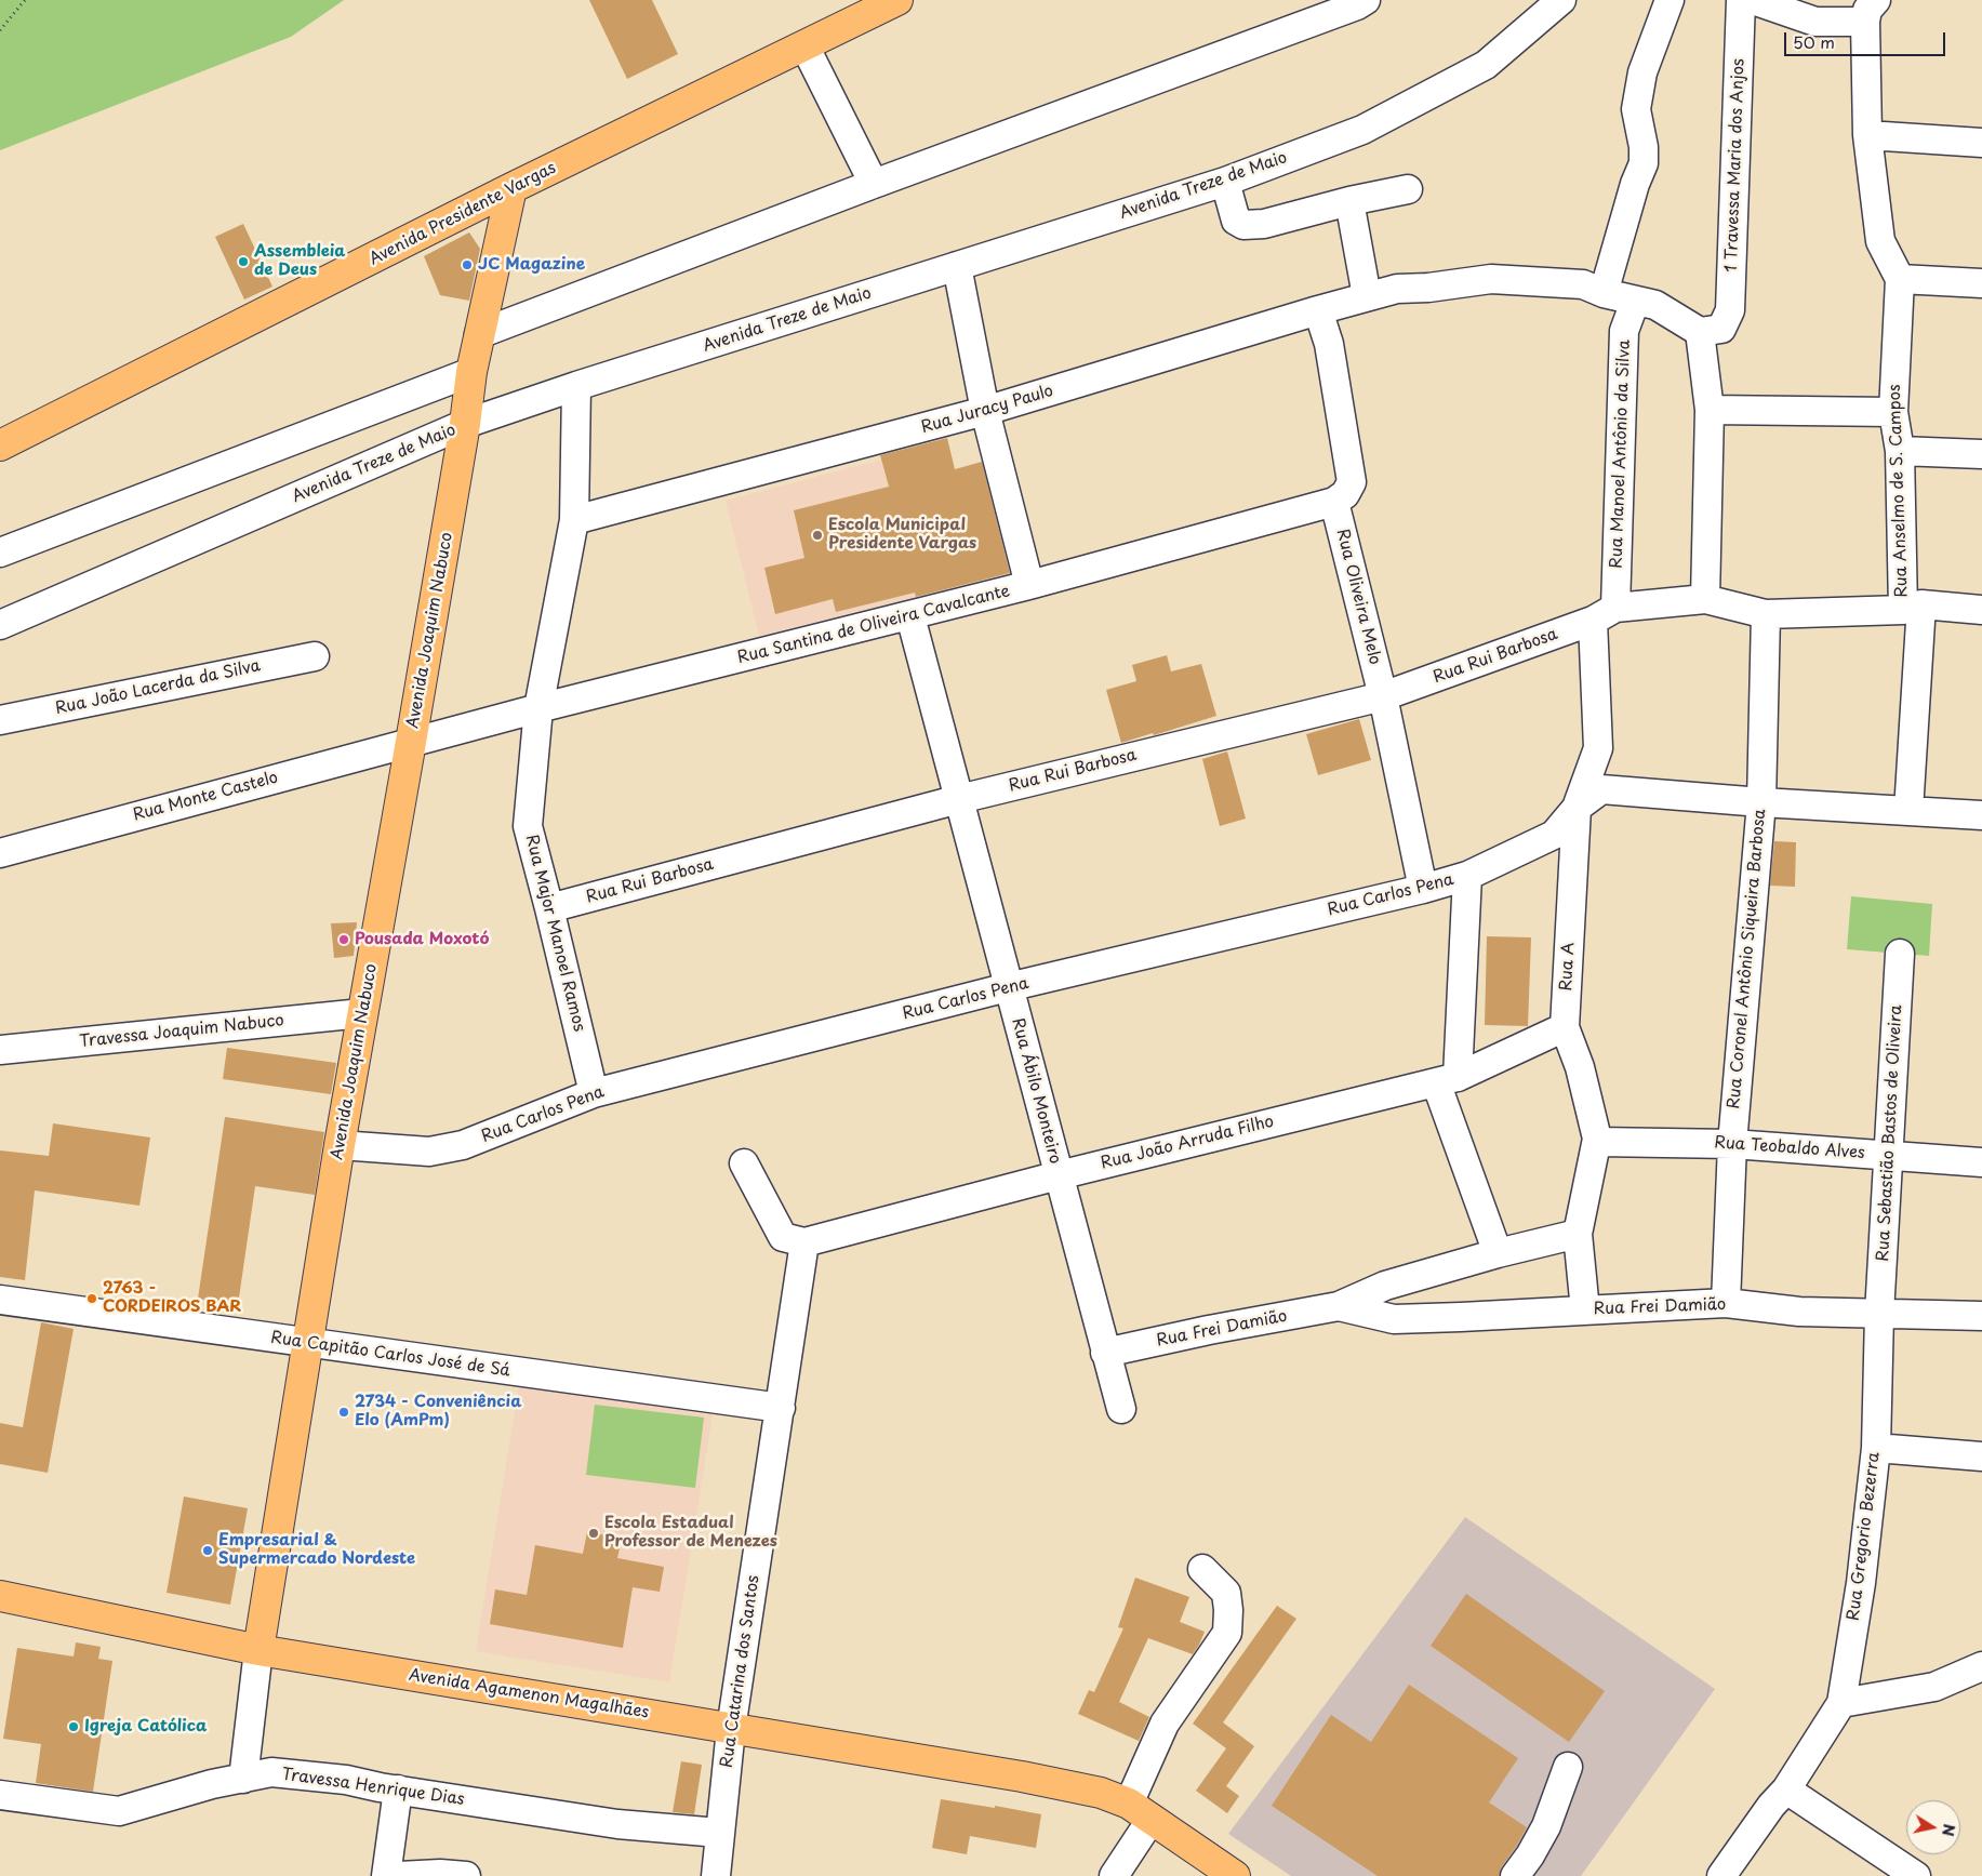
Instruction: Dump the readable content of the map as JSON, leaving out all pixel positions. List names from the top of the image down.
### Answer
{
  "streets": {
    "main road": ["Avenida Presidente Vargas", "Avenida Joaquim Nabuco", "Avenida Agamenon Magalhães"],
    "street": [
      "1 Travessa Maria dos Anjos",
      "Avenida Treze de Maio",
      "Rua Juracy Paulo",
      "Rua Manoel Antônio da Silva",
      "Rua Anselmo de S. Campos",
      "Rua Oliveira Melo",
      "Rua Santina de Oliveira Cavalcante",
      "Rua Rui Barbosa",
      "Rua João Lacerda da Silva",
      "Rua Monte Castelo",
      "Rua Carlos Pena",
      "Rua Major Manoel Ramos",
      "Rua Coronel Antônio Siqueira Barbosa",
      "Rua A",
      "Travessa Joaquim Nabuco",
      "Rua Ábilo Monteiro",
      "Rua Sebastião Bastos de Oliveira",
      "Rua João Arruda Filho",
      "Rua Teobaldo Alves",
      "Rua Frei Damião",
      "Rua Capitão Carlos José de Sá",
      "Rua Gregorio Bezerra",
      "Rua Catarina dos Santos",
      "Travessa Henrique Dias"
    ]
  },
  "crossings": [
    ["1 Travessa Maria dos Anjos", "Rua Juracy Paulo"],
    ["Avenida Treze de Maio", "Avenida Joaquim Nabuco"],
    ["Avenida Treze de Maio", "Rua Major Manoel Ramos"],
    ["Avenida Presidente Vargas", "Avenida Joaquim Nabuco"],
    ["Rua Juracy Paulo", "Rua Manoel Antônio da Silva"],
    ["Rua Juracy Paulo", "Rua Major Manoel Ramos"],
    ["Rua Manoel Antônio da Silva", "Rua Rui Barbosa"],
    ["Rua Manoel Antônio da Silva", "Rua A"],
    ["Rua Anselmo de S. Campos", "Rua Rui Barbosa"],
    ["Rua Oliveira Melo", "Rua Santina de Oliveira Cavalcante"],
    ["Rua Oliveira Melo", "Rua Rui Barbosa"],
    ["Rua Oliveira Melo", "Rua Carlos Pena"],
    ["Rua Santina de Oliveira Cavalcante", "Avenida Joaquim Nabuco"],
    ["Rua Santina de Oliveira Cavalcante", "Rua Monte Castelo"],
    ["Rua Santina de Oliveira Cavalcante", "Rua Major Manoel Ramos"],
    ["Rua Santina de Oliveira Cavalcante", "Rua Ábilo Monteiro"],
    ["Avenida Joaquim Nabuco", "Rua Monte Castelo"],
    ["Avenida Joaquim Nabuco", "Rua Carlos Pena"],
    ["Avenida Joaquim Nabuco", "Travessa Joaquim Nabuco"],
    ["Avenida Joaquim Nabuco", "Rua Capitão Carlos José de Sá"],
    ["Avenida Joaquim Nabuco", "Avenida Agamenon Magalhães"],
    ["Avenida Joaquim Nabuco", "Travessa Henrique Dias"],
    ["Rua Rui Barbosa", "Rua Major Manoel Ramos"],
    ["Rua Rui Barbosa", "Rua Coronel Antônio Siqueira Barbosa"],
    ["Rua Rui Barbosa", "Rua A"],
    ["Rua Rui Barbosa", "Rua Ábilo Monteiro"],
    ["Rua Carlos Pena", "Rua Major Manoel Ramos"],
    ["Rua Carlos Pena", "Rua A"],
    ["Rua Carlos Pena", "Rua Ábilo Monteiro"],
    ["Rua Coronel Antônio Siqueira Barbosa", "Rua Teobaldo Alves"],
    ["Rua Coronel Antônio Siqueira Barbosa", "Rua Frei Damião"],
    ["Rua A", "Rua João Arruda Filho"],
    ["Rua A", "Rua Teobaldo Alves"],
    ["Rua A", "Rua Frei Damião"],
    ["Rua Ábilo Monteiro", "Rua João Arruda Filho"],
    ["Rua Ábilo Monteiro", "Rua Frei Damião"],
    ["Rua Sebastião Bastos de Oliveira", "Rua Teobaldo Alves"],
    ["Rua Sebastião Bastos de Oliveira", "Rua Frei Damião"],
    ["Rua Sebastião Bastos de Oliveira", "Rua Gregorio Bezerra"],
    ["Rua João Arruda Filho", "Rua Catarina dos Santos"],
    ["Rua Frei Damião", "Rua Gregorio Bezerra"],
    ["Rua Capitão Carlos José de Sá", "Rua Catarina dos Santos"],
    ["Rua Catarina dos Santos", "Avenida Agamenon Magalhães"],
    ["Rua Catarina dos Santos", "Travessa Henrique Dias"]
  ],
  "places": [
    "Assembleia de Deus",
    "JC Magazine",
    "Escola Municipal Presidente Vargas",
    "Pousada Moxotó",
    "2763 - CORDEIROS BAR",
    "2734 - Conveniência Elo (AmPm)",
    "Escola Estadual Professor de Menezes",
    "Empresarial & Supermercado Nordeste",
    "Igreja Católica"
  ],
  "scale_bar": "50 m",
  "north": "right"
}
